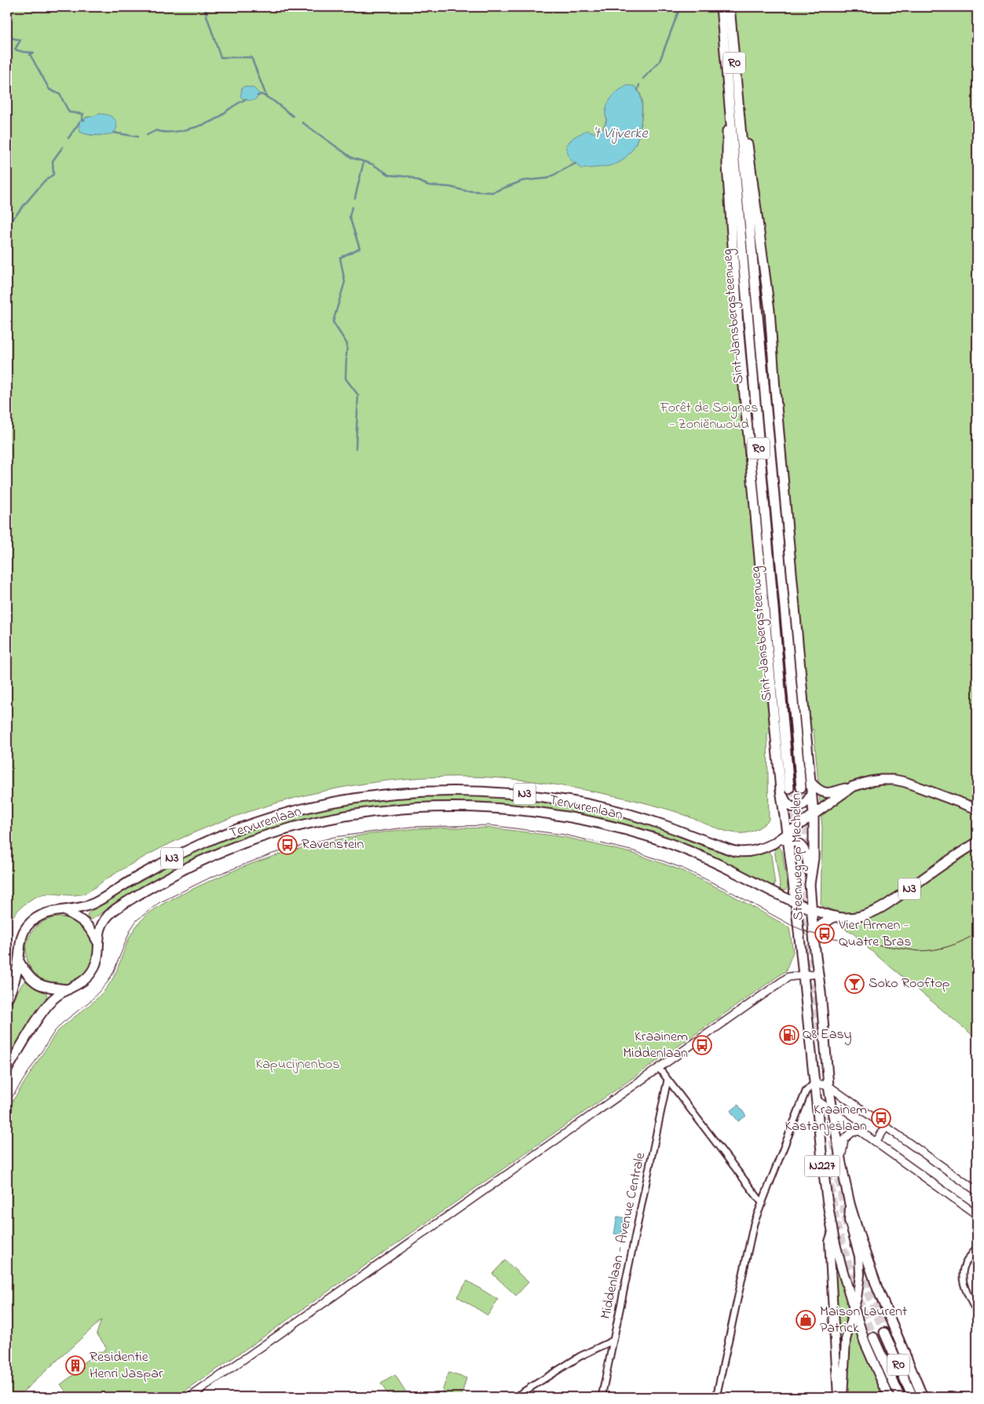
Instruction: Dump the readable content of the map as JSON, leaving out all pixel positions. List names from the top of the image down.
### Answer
{
  "streets": {
    "main road": [
      "R0",
      "Sint-Jansbergsteenweg",
      "N3",
      "Tervurenlaan",
      "Steenweg op Mechelen",
      "N227"
    ],
    "street": ["Middenlaan - Avenue Centrale"]
  },
  "crossings": [
    ["Sint-Jansbergsteenweg", "Steenweg op Mechelen"],
    ["Tervurenlaan", "Steenweg op Mechelen"],
    ["Tervurenlaan", "N227"],
    ["Steenweg op Mechelen", "N227"]
  ],
  "water": ["'t Vijverke"],
  "parks": ["Forêt de Soignes - Zoniënwoud", "Kapucijnenbos"],
  "places": {
    "bus stop": [
      "Ravenstein",
      "Vier Armen - Quatre Bras",
      "Kraainem Middenlaan",
      "Kraainem Kastanjeslaan"
    ],
    "bar": ["Soko Rooftop"],
    "fuel station": ["Q8 Easy"],
    "shop": ["Maison Laurent Patrick"],
    "building": ["Residentie Henri Jaspar"]
  }
}
